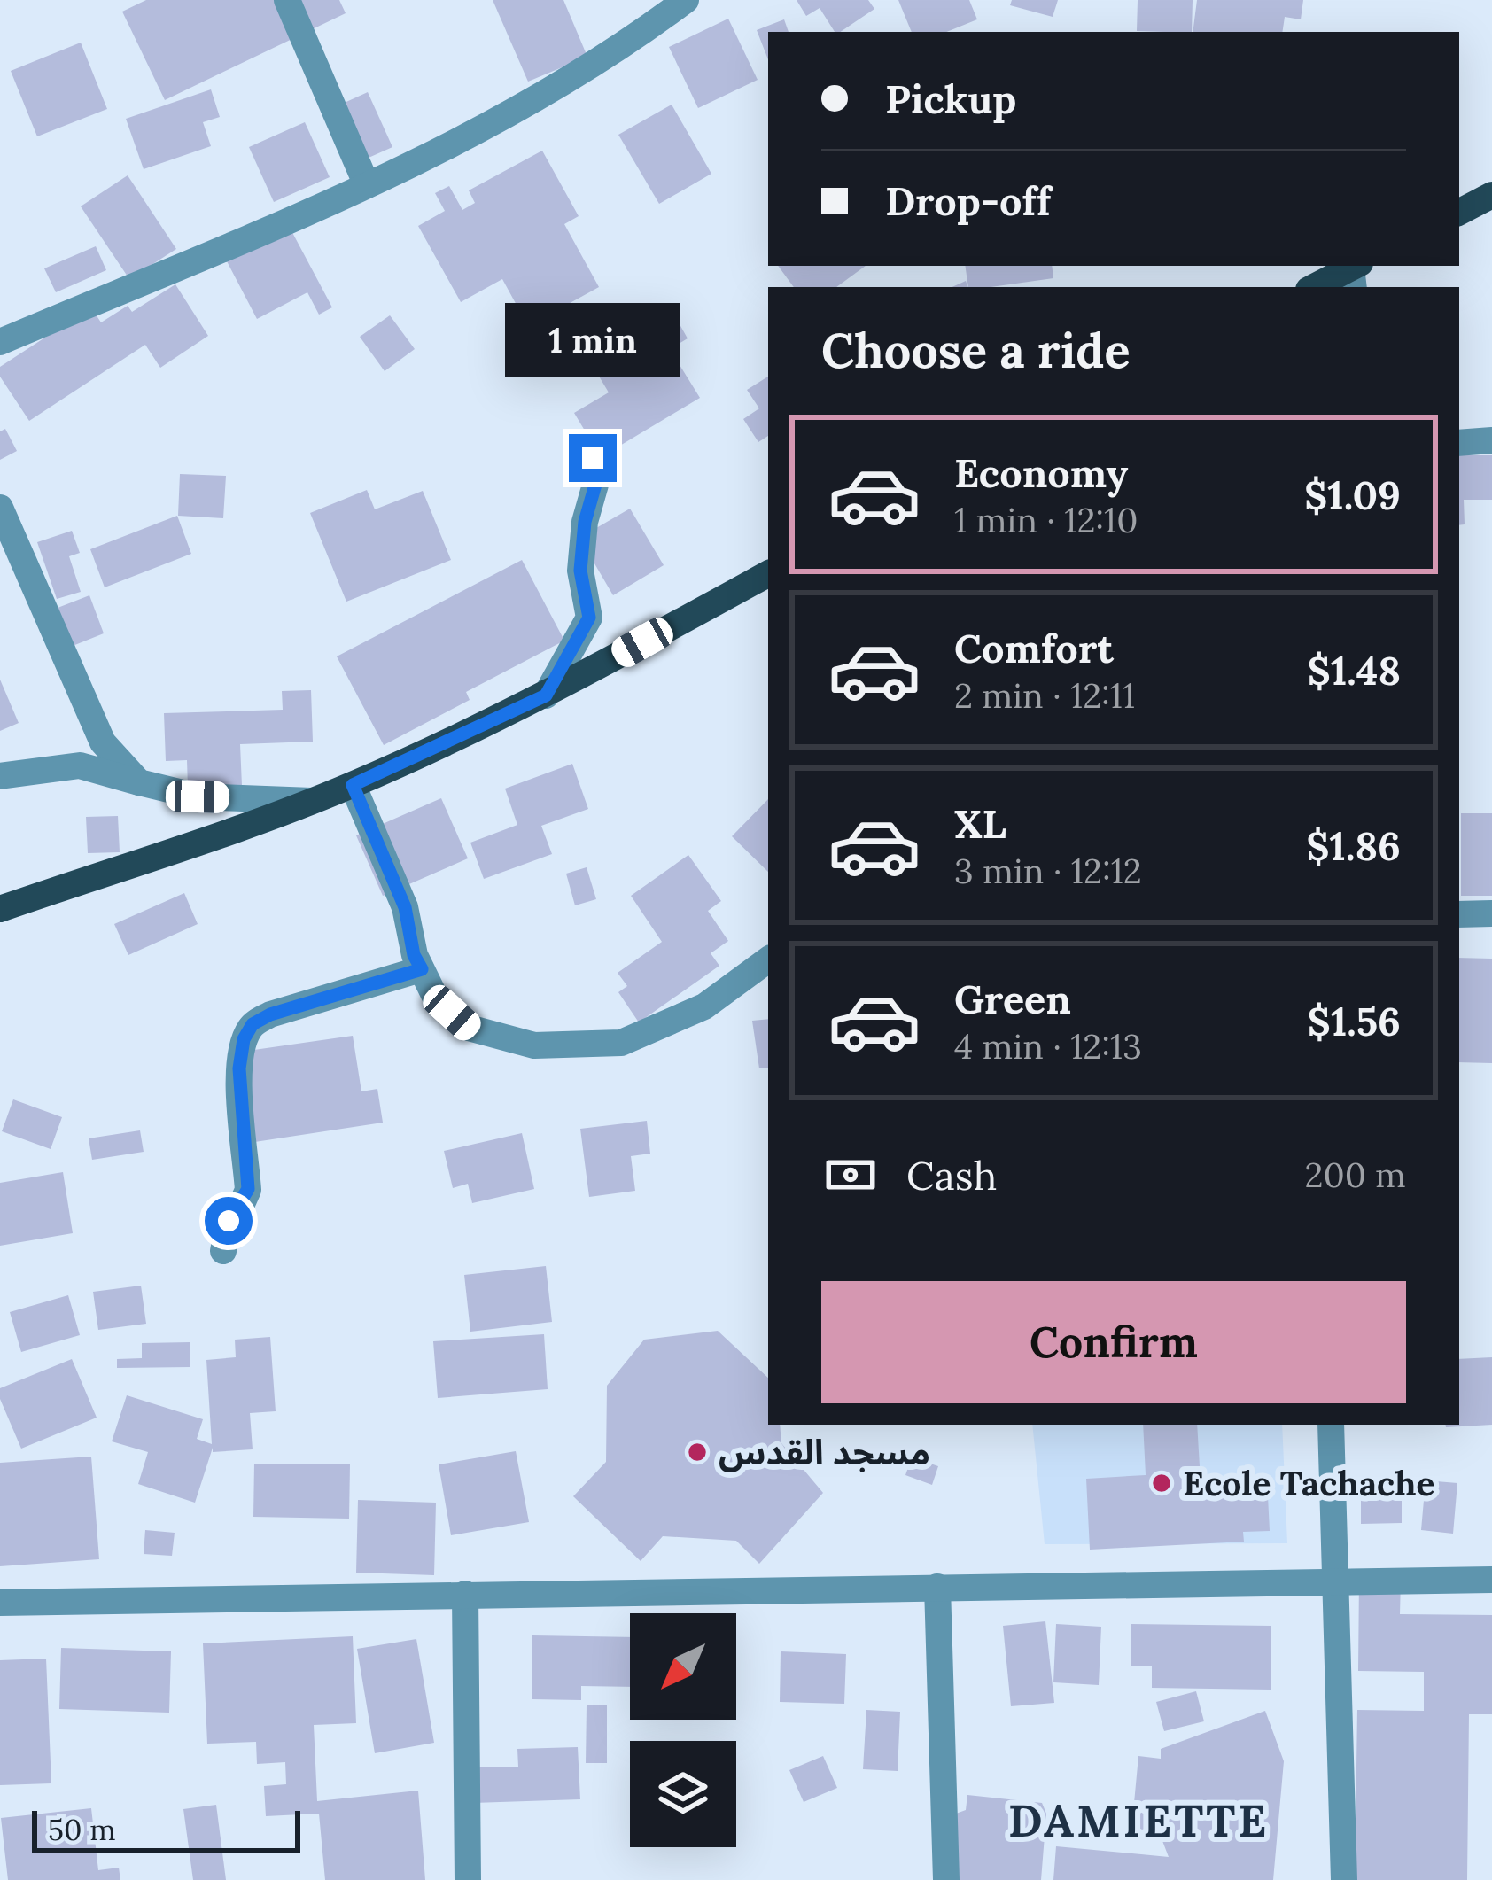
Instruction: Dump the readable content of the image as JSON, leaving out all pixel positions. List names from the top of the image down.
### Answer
{
  "districts": ["DAMIETTE"],
  "places": ["مسجد القدس", "Ecole Tachache"],
  "scale_bar": "50 m",
  "north": "bottom left",
  "page": {
    "banner": ["Pickup", "Drop-off"],
    "heading": "Choose a ride",
    "bubble": "1 min",
    "list": [
      {
        "name": "Economy",
        "note": "1 min · 12:10",
        "value": "$1.09"
      },
      {
        "name": "Comfort",
        "note": "2 min · 12:11",
        "value": "$1.48"
      },
      {
        "name": "XL",
        "note": "3 min · 12:12",
        "value": "$1.86"
      },
      {
        "name": "Green",
        "note": "4 min · 12:13",
        "value": "$1.56"
      }
    ],
    "pay": ["Cash", "200 m"],
    "buttons": "Confirm",
    "scale": "50 m"
  }
}
